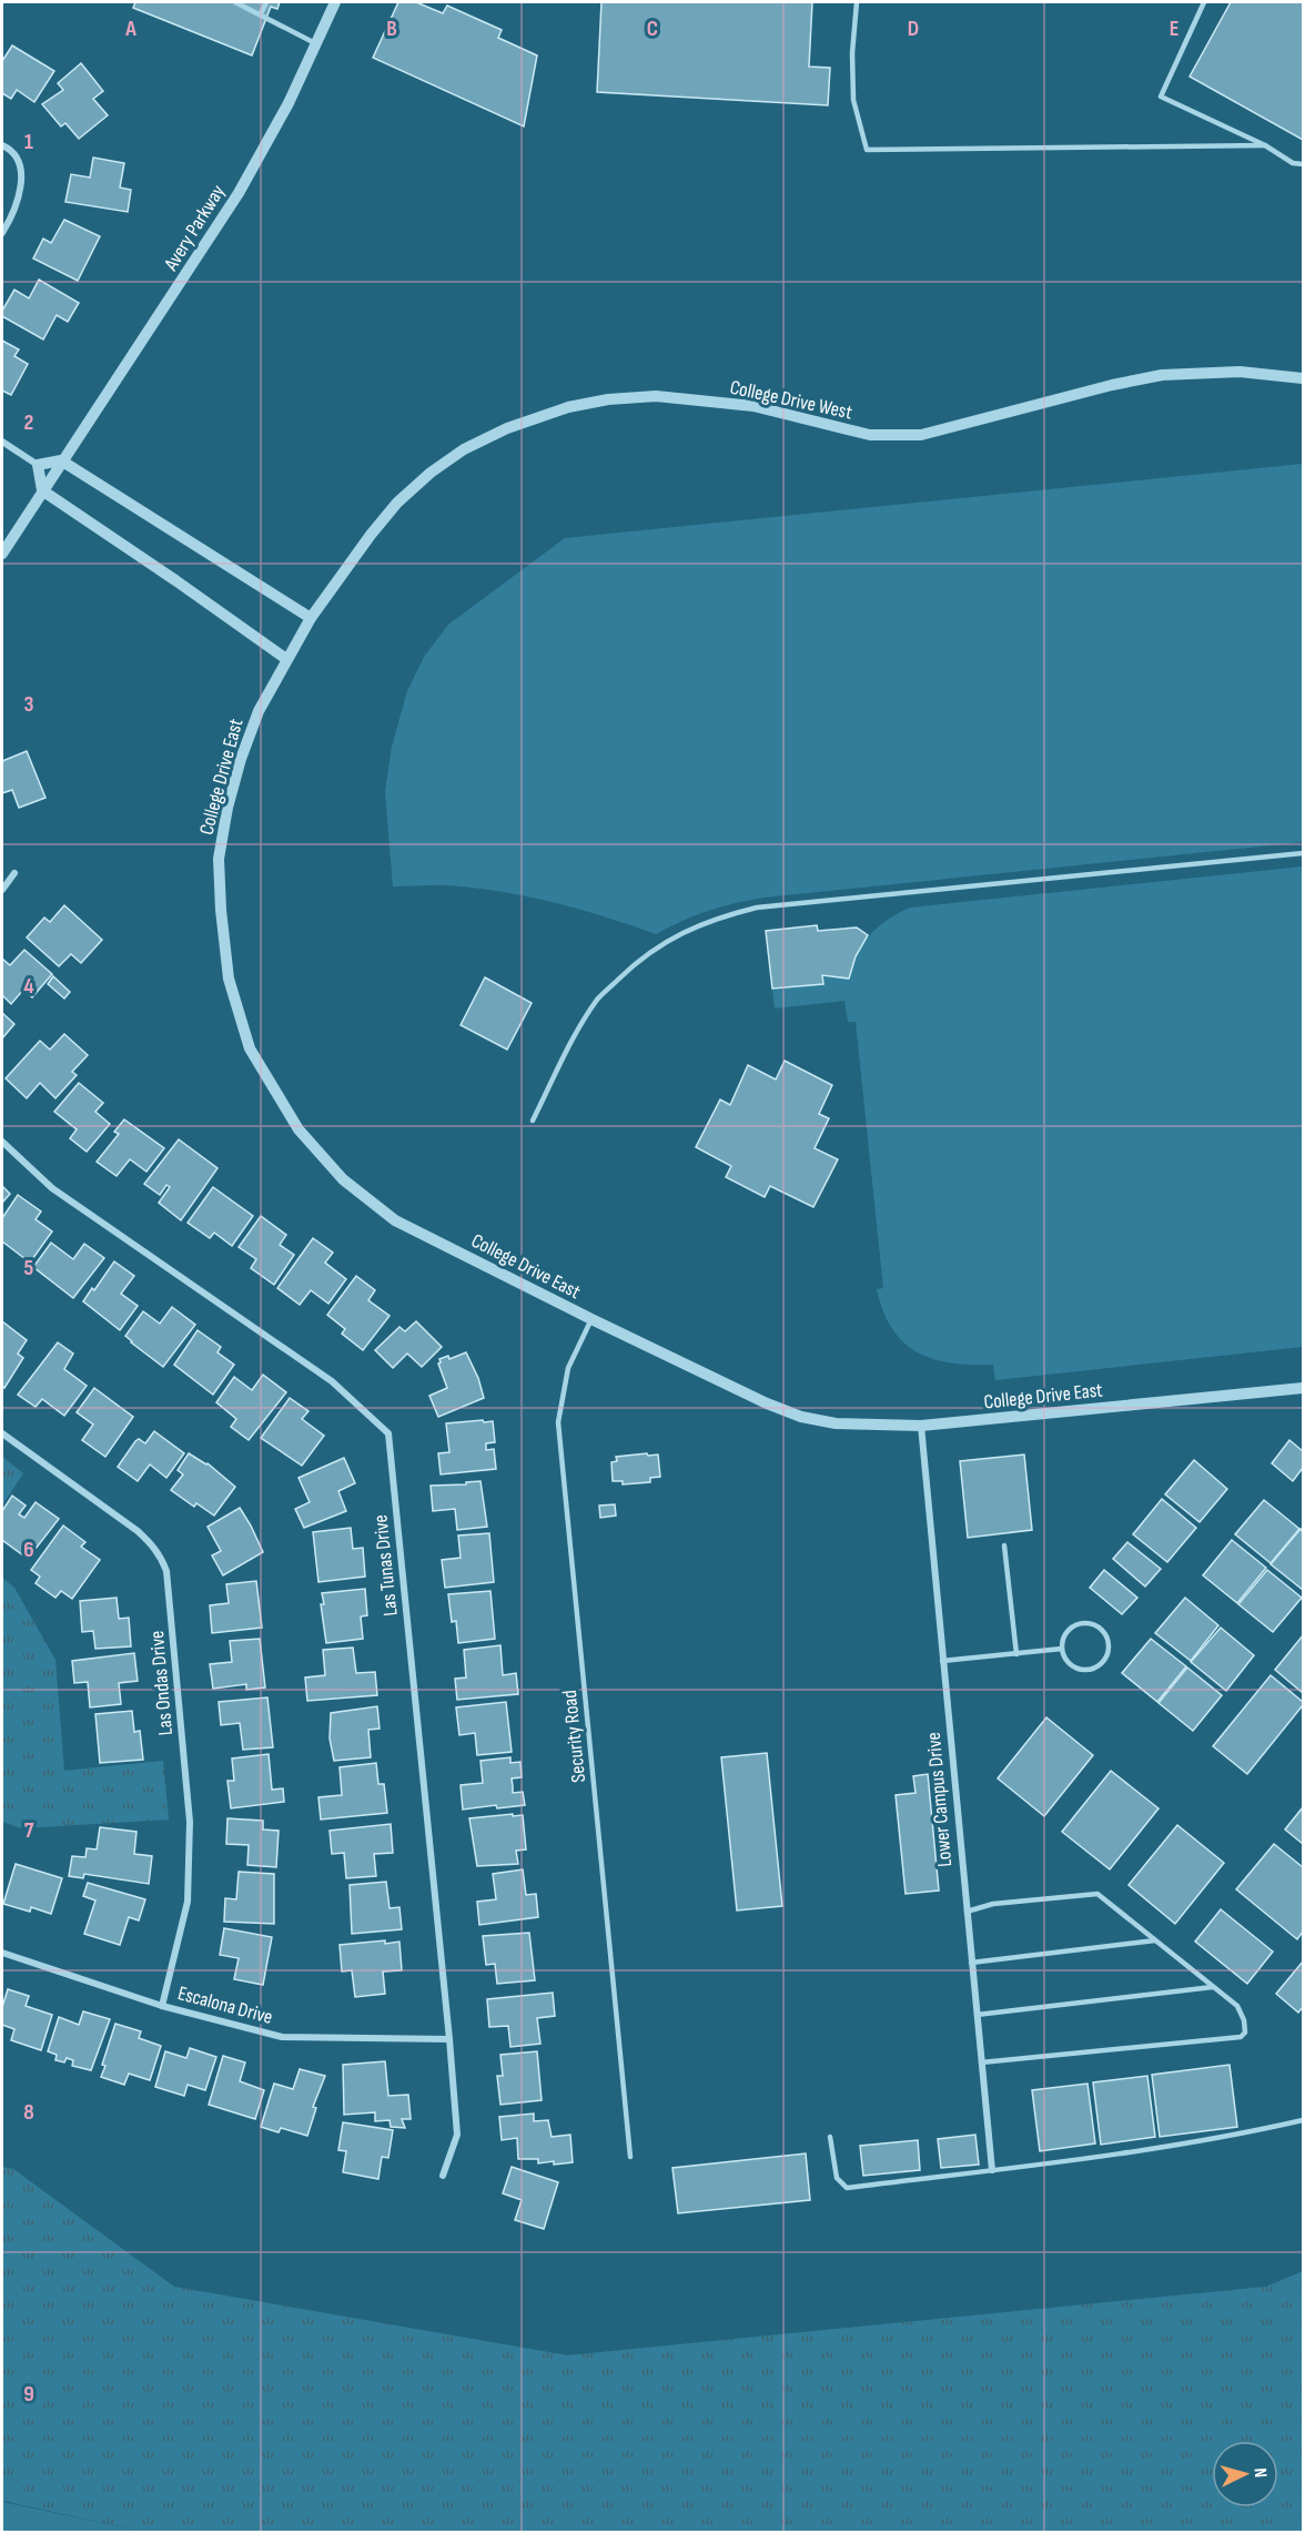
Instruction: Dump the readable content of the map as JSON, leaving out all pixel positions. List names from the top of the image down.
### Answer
{
  "streets": {
    "street": [
      "Avery Parkway",
      "College Drive West",
      "College Drive East",
      "Las Tunas Drive",
      "Las Ondas Drive",
      "Lower Campus Drive",
      "Escalona Drive"
    ],
    "lane": ["Security Road"]
  },
  "crossings": [
    ["College Drive West", "College Drive East"],
    ["College Drive East", "Security Road"],
    ["College Drive East", "Lower Campus Drive"],
    ["Las Tunas Drive", "Escalona Drive"],
    ["Las Ondas Drive", "Escalona Drive"]
  ],
  "north": "right",
  "grid": {
    "columns": [
      "A",
      "B",
      "C",
      "D",
      "E"
    ],
    "rows": [
      "1",
      "2",
      "3",
      "4",
      "5",
      "6",
      "7",
      "8",
      "9"
    ]
  }
}
